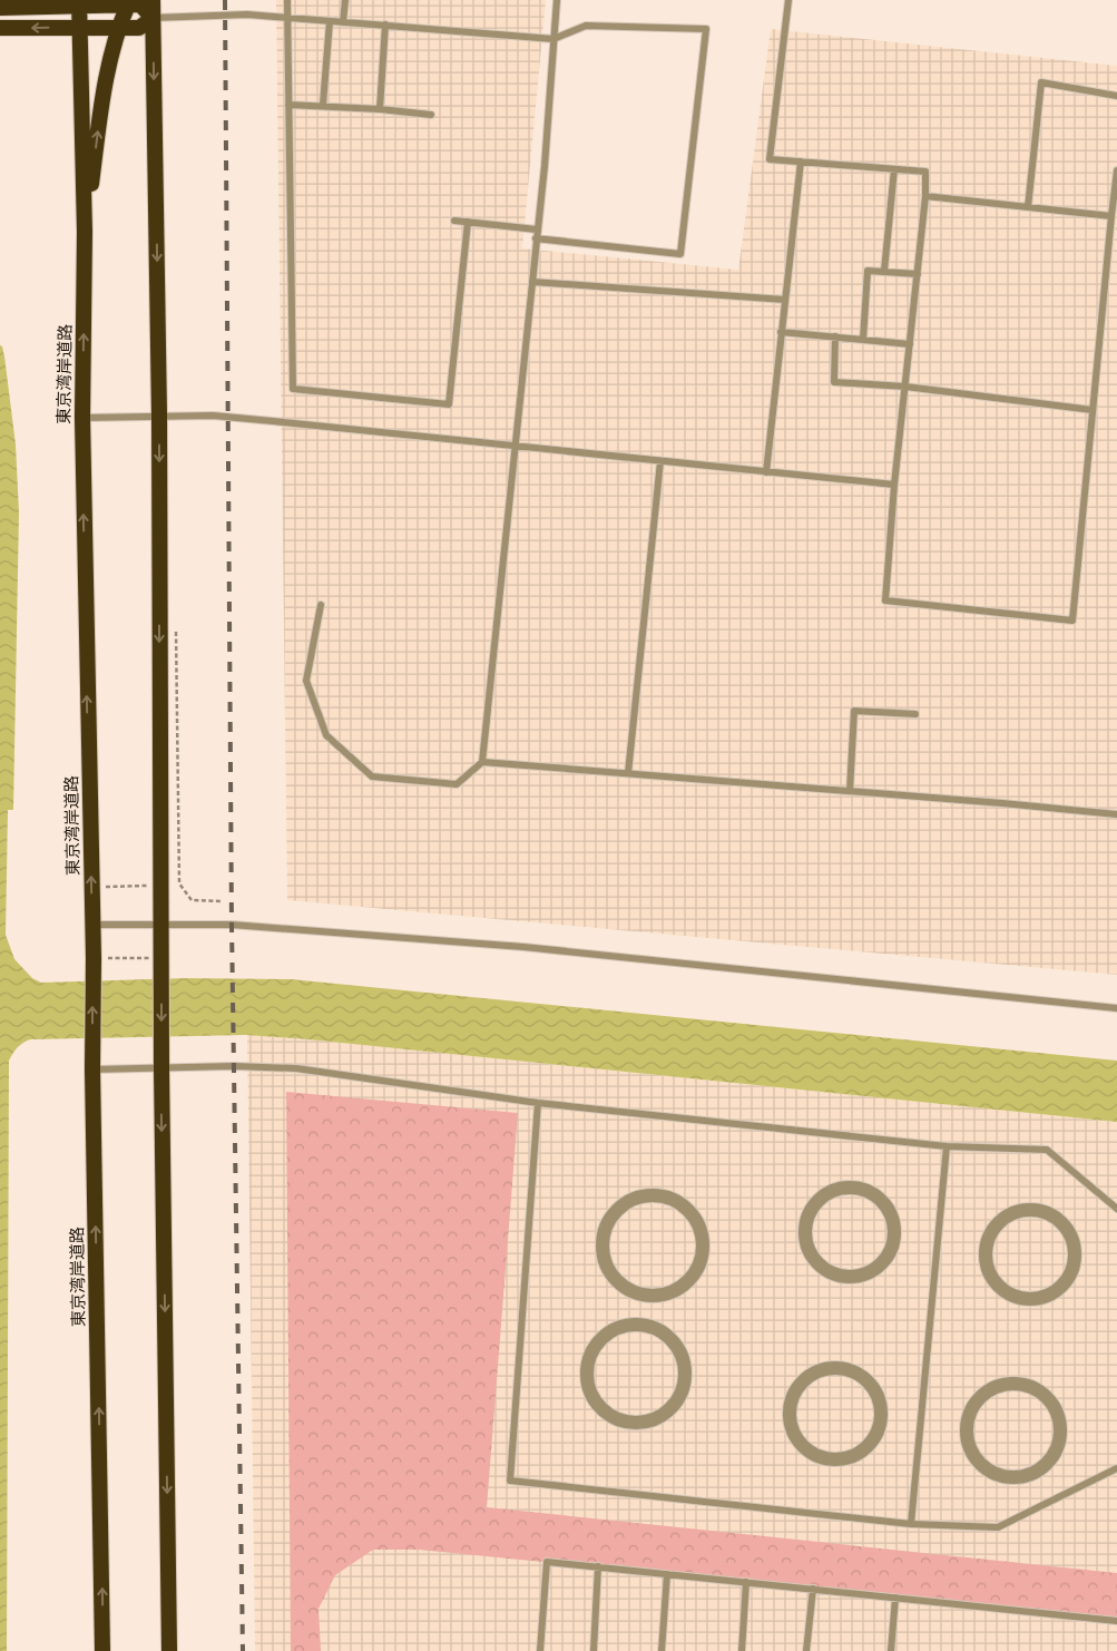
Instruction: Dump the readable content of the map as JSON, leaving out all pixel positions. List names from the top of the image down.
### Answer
{
  "streets": {
    "highway": ["東京湾岸道路"]
  }
}
